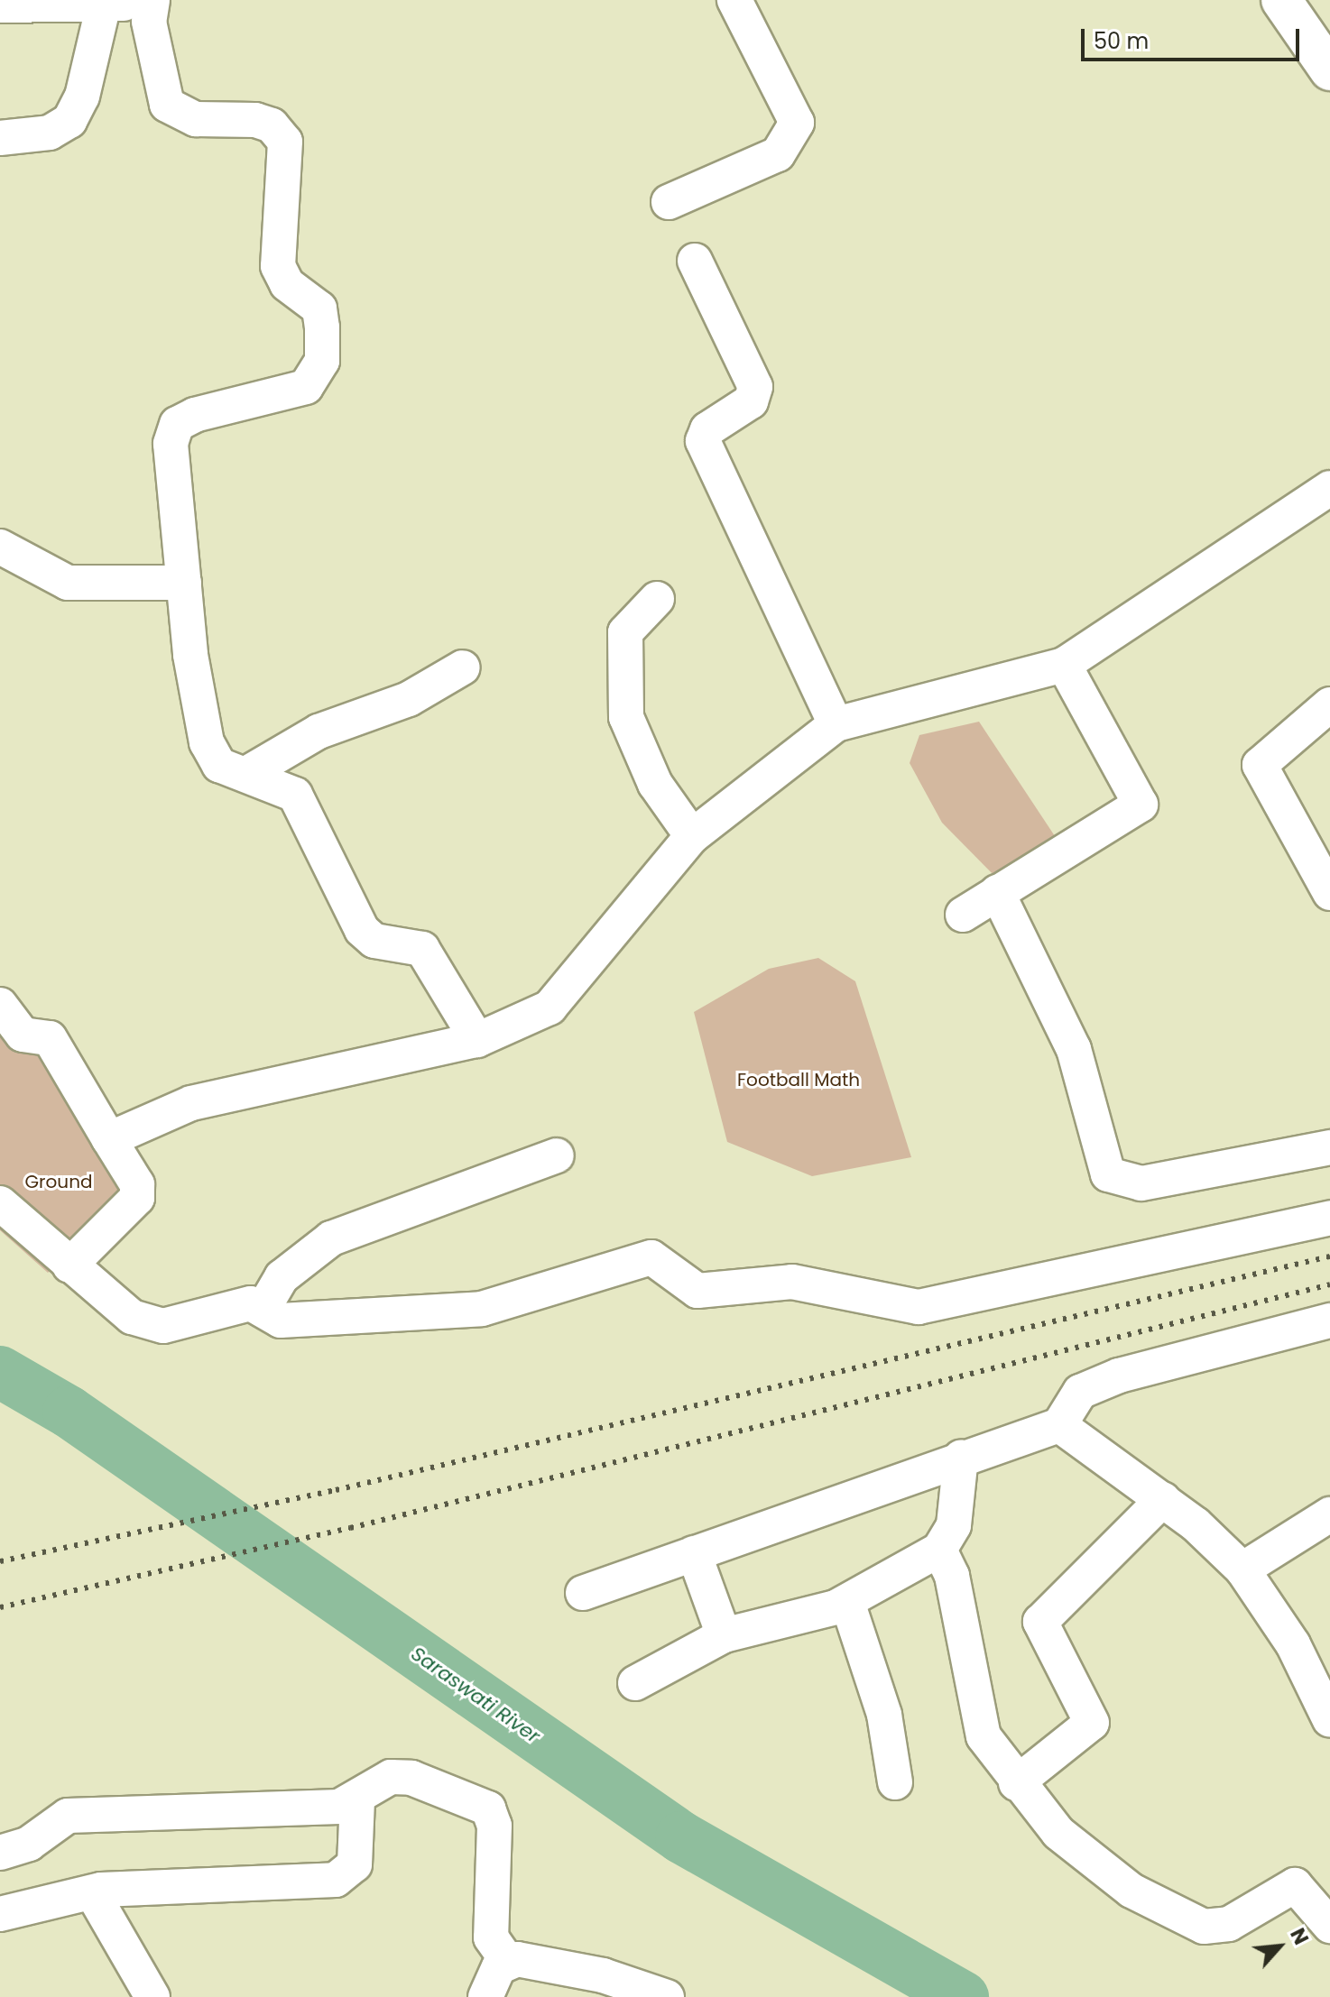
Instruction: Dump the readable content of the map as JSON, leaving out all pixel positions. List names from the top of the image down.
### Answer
{
  "water": ["Saraswati River"],
  "parks": ["Football Math", "Ground"],
  "scale_bar": "50 m",
  "north": "top right"
}
